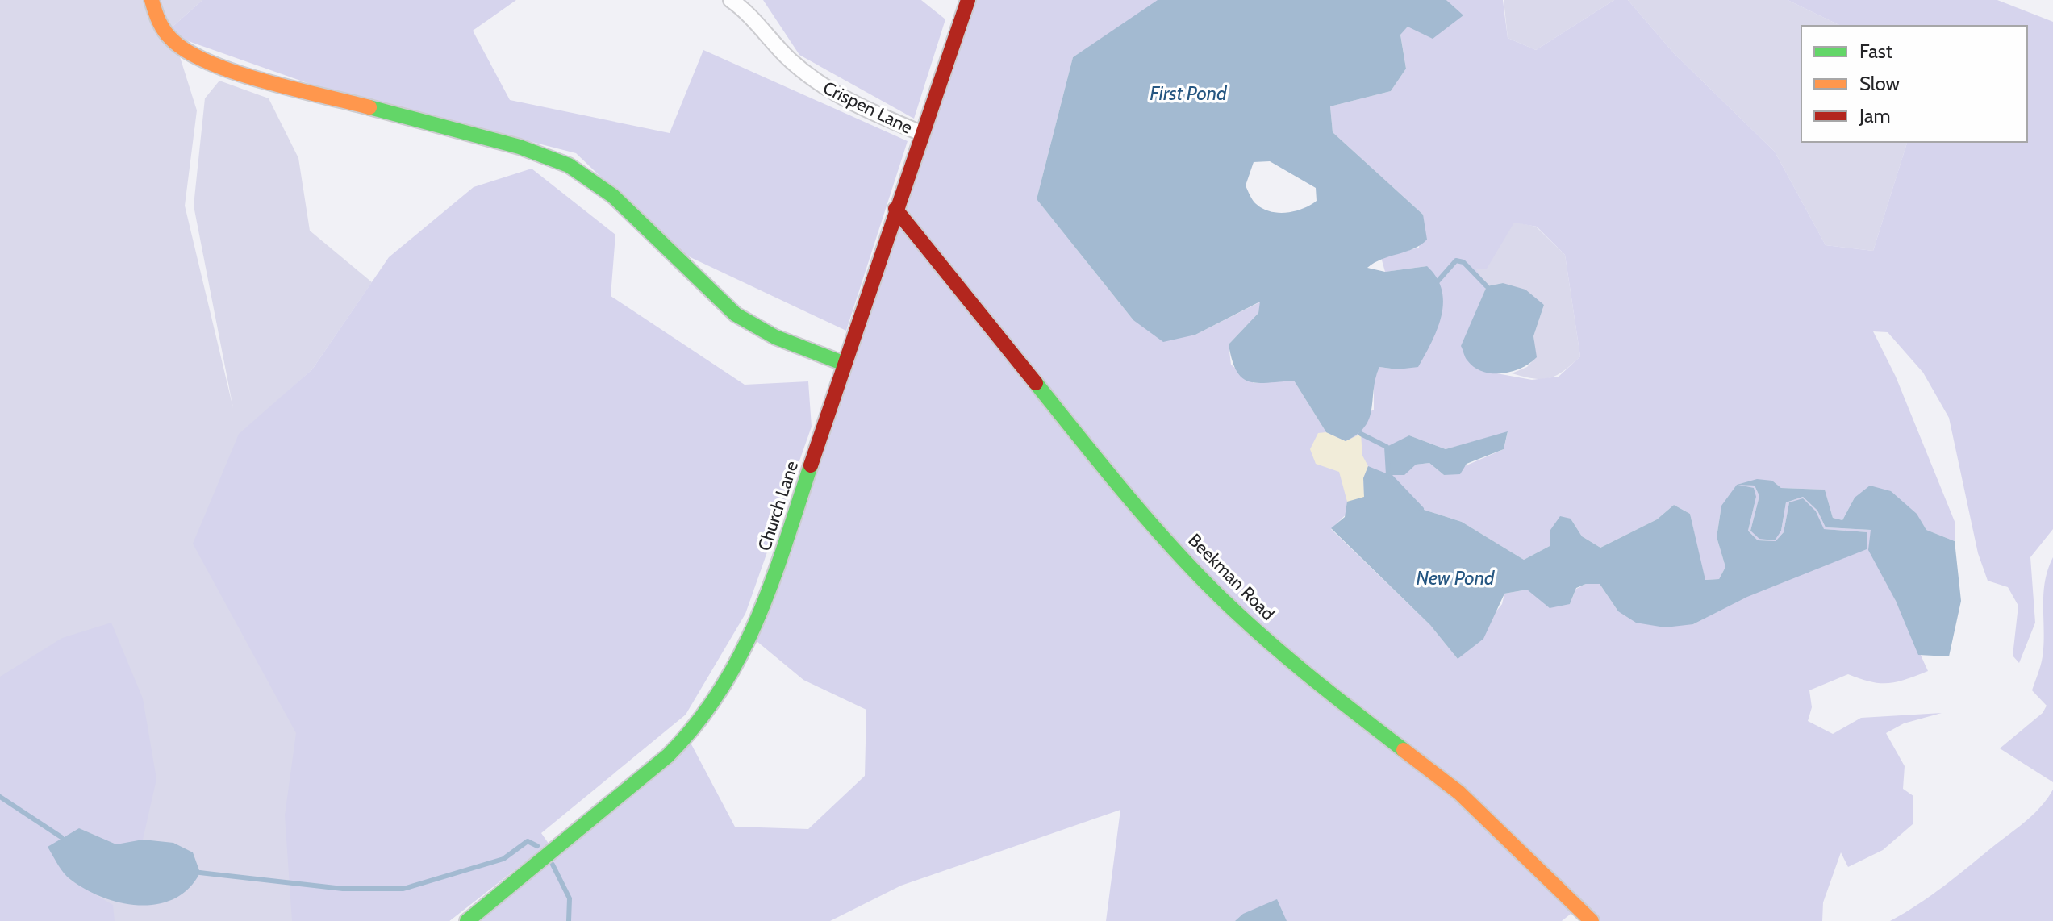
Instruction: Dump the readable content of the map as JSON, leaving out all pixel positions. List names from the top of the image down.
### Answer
{
  "streets": {
    "street": ["Crispen Lane", "Church Lane", "Beekman Road"]
  },
  "crossings": [
    ["Crispen Lane", "Church Lane"],
    ["Church Lane", "Beekman Road"]
  ],
  "water": ["First Pond", "New Pond"],
  "legend": ["Fast", "Slow", "Jam"]
}
